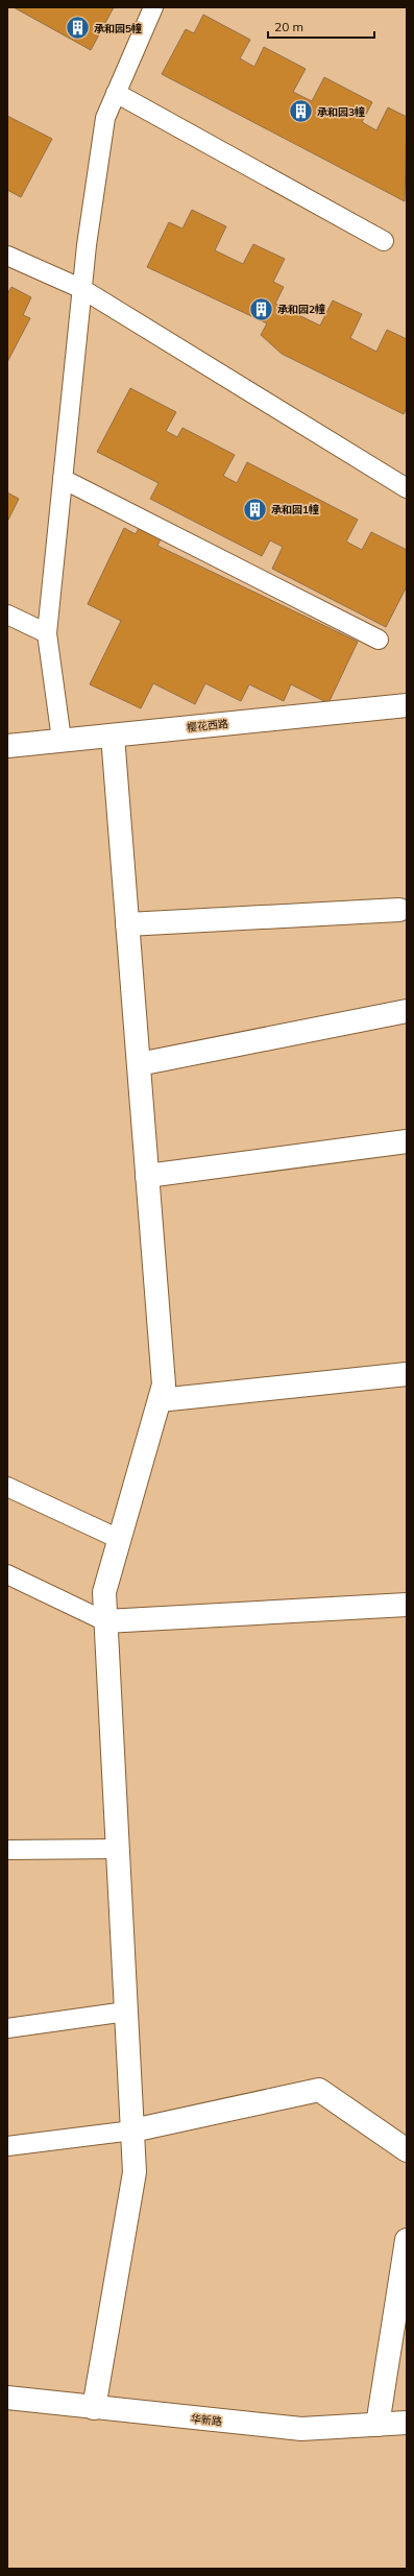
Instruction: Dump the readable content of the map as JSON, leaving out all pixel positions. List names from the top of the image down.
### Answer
{
  "streets": {
    "street": ["樱花西路", "华新路"]
  },
  "places": {
    "building": [
      "承和园5幢",
      "承和园3幢",
      "承和园2幢",
      "承和园1幢"
    ]
  },
  "scale_bar": "20 m"
}
